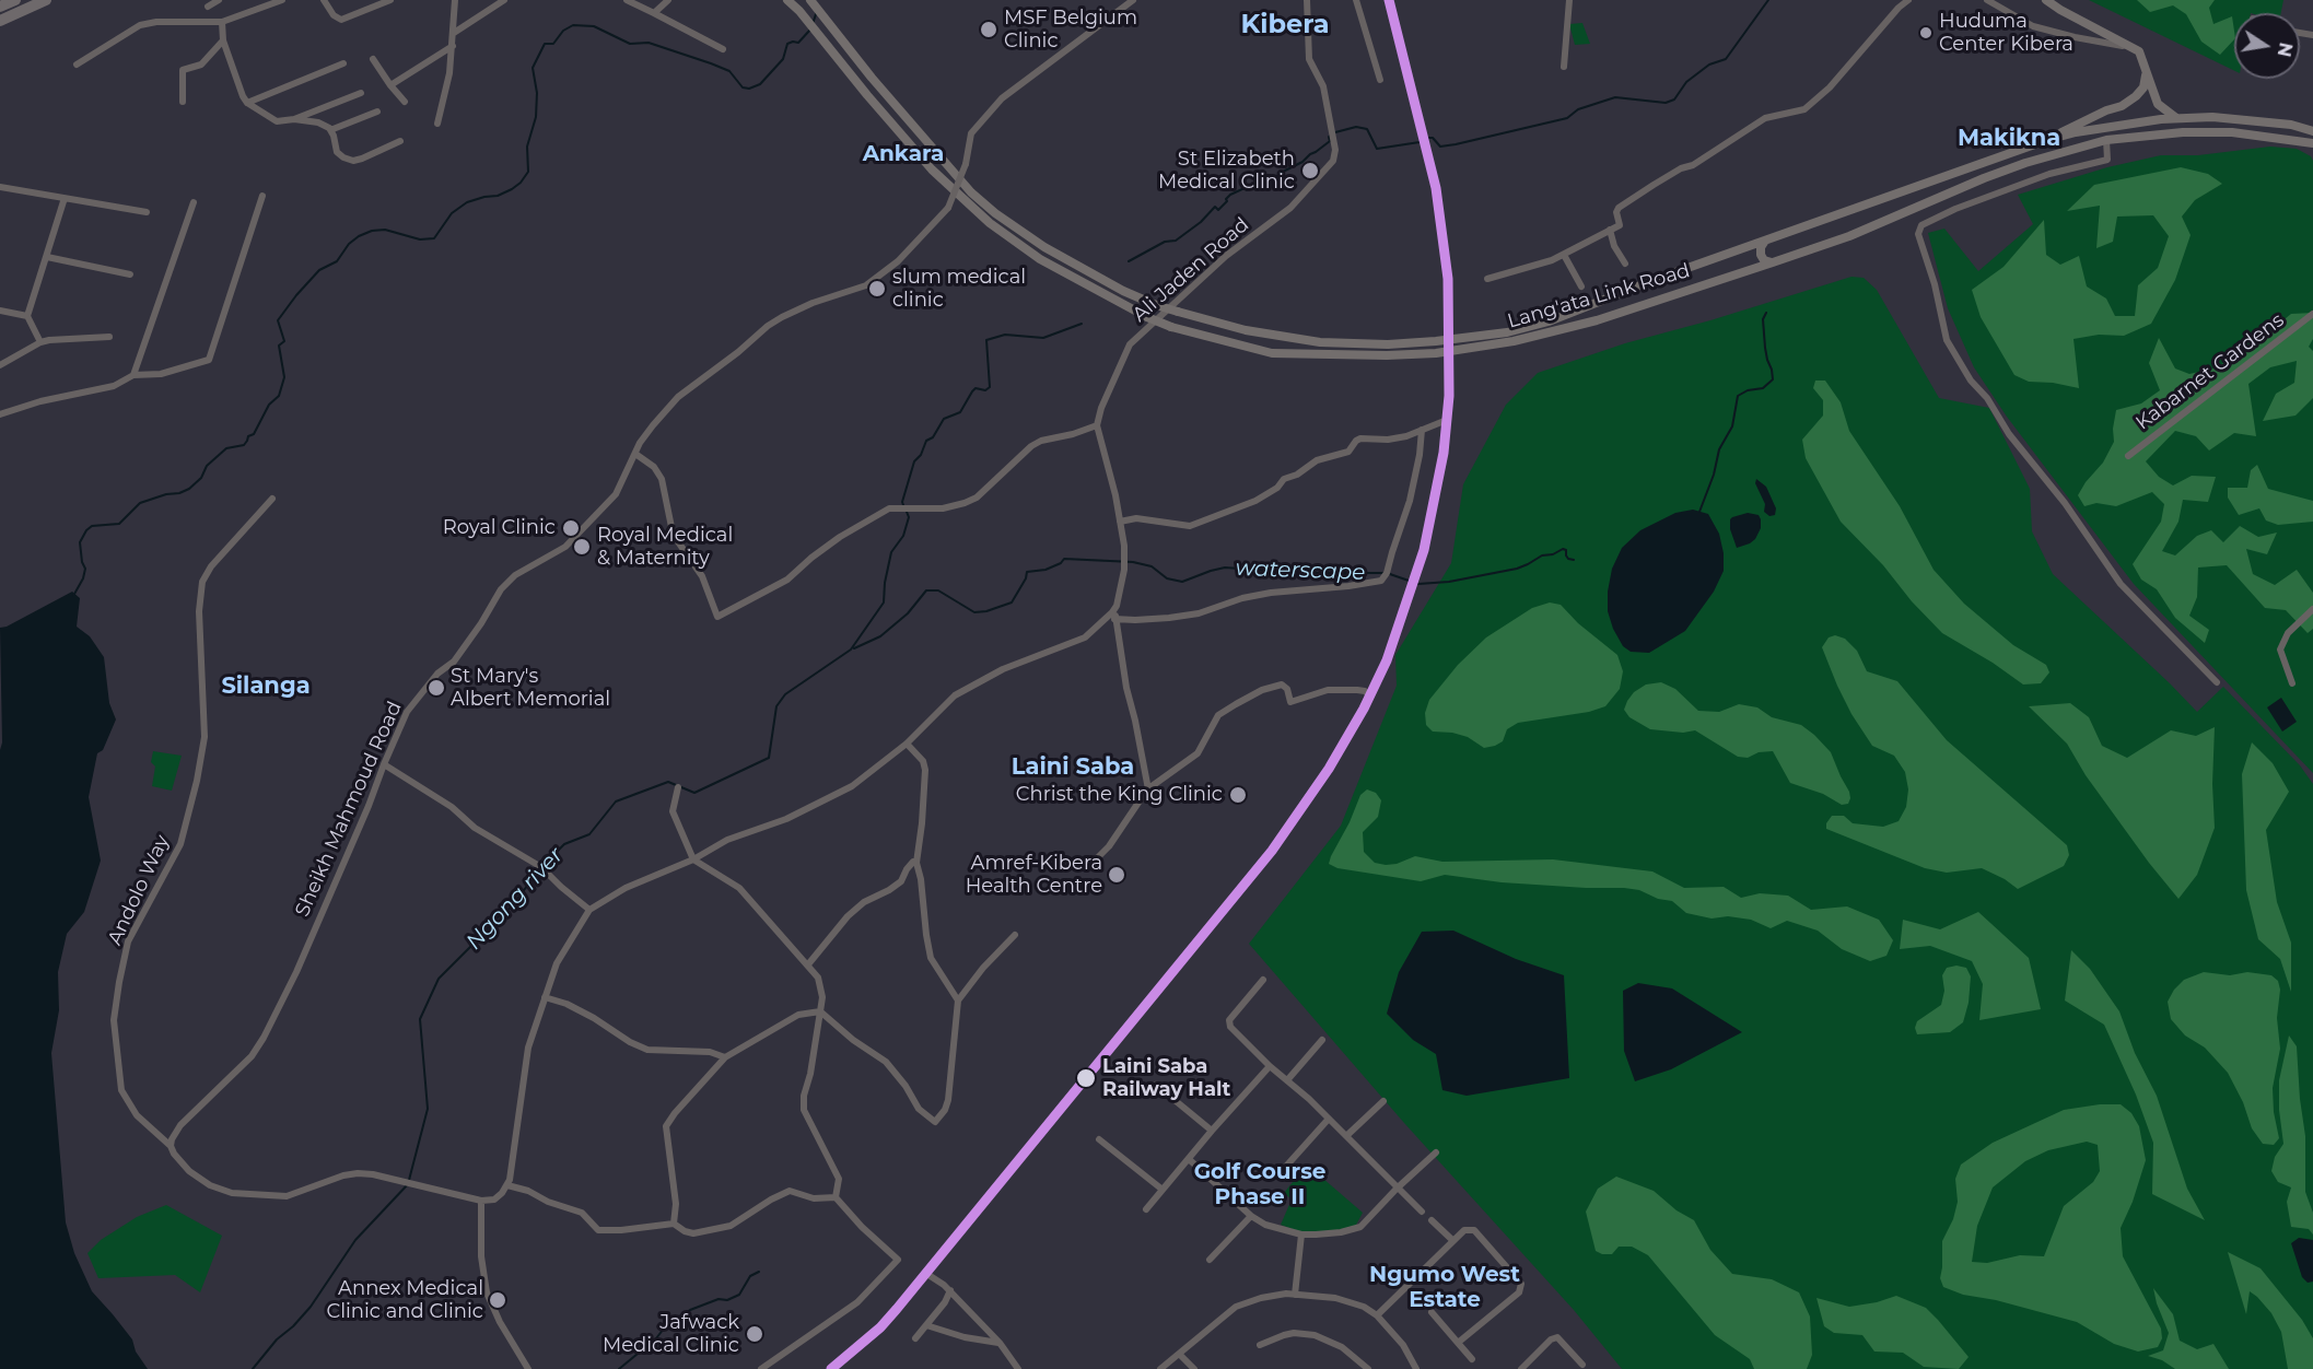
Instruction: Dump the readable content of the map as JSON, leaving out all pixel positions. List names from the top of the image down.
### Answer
{
  "streets": {
    "main road": ["Lang'ata Link Road"],
    "street": [
      "Ali Jaden Road",
      "Kabarnet Gardens",
      "Sheikh Mahmoud Road",
      "Andolo Way"
    ]
  },
  "crossings": [
    ["Sheikh Mahmoud Road", "Andolo Way"]
  ],
  "districts": [
    "Kibera",
    "Makikna",
    "Ankara",
    "Silanga",
    "Laini Saba",
    "Golf Course Phase II",
    "Ngumo West Estate"
  ],
  "water": ["waterscape", "Ngong river"],
  "places": [
    "MSF Belgium Clinic",
    "Huduma Center Kibera",
    "St Elizabeth Medical Clinic",
    "slum medical clinic",
    "Royal Clinic",
    "Royal Medical & Maternity",
    "St Mary's Albert Memorial",
    "Christ the King Clinic",
    "Amref-Kibera Health Centre",
    "Laini Saba Railway Halt",
    "Annex Medical Clinic and Clinic",
    "Jafwack Medical Clinic"
  ],
  "north": "right"
}
